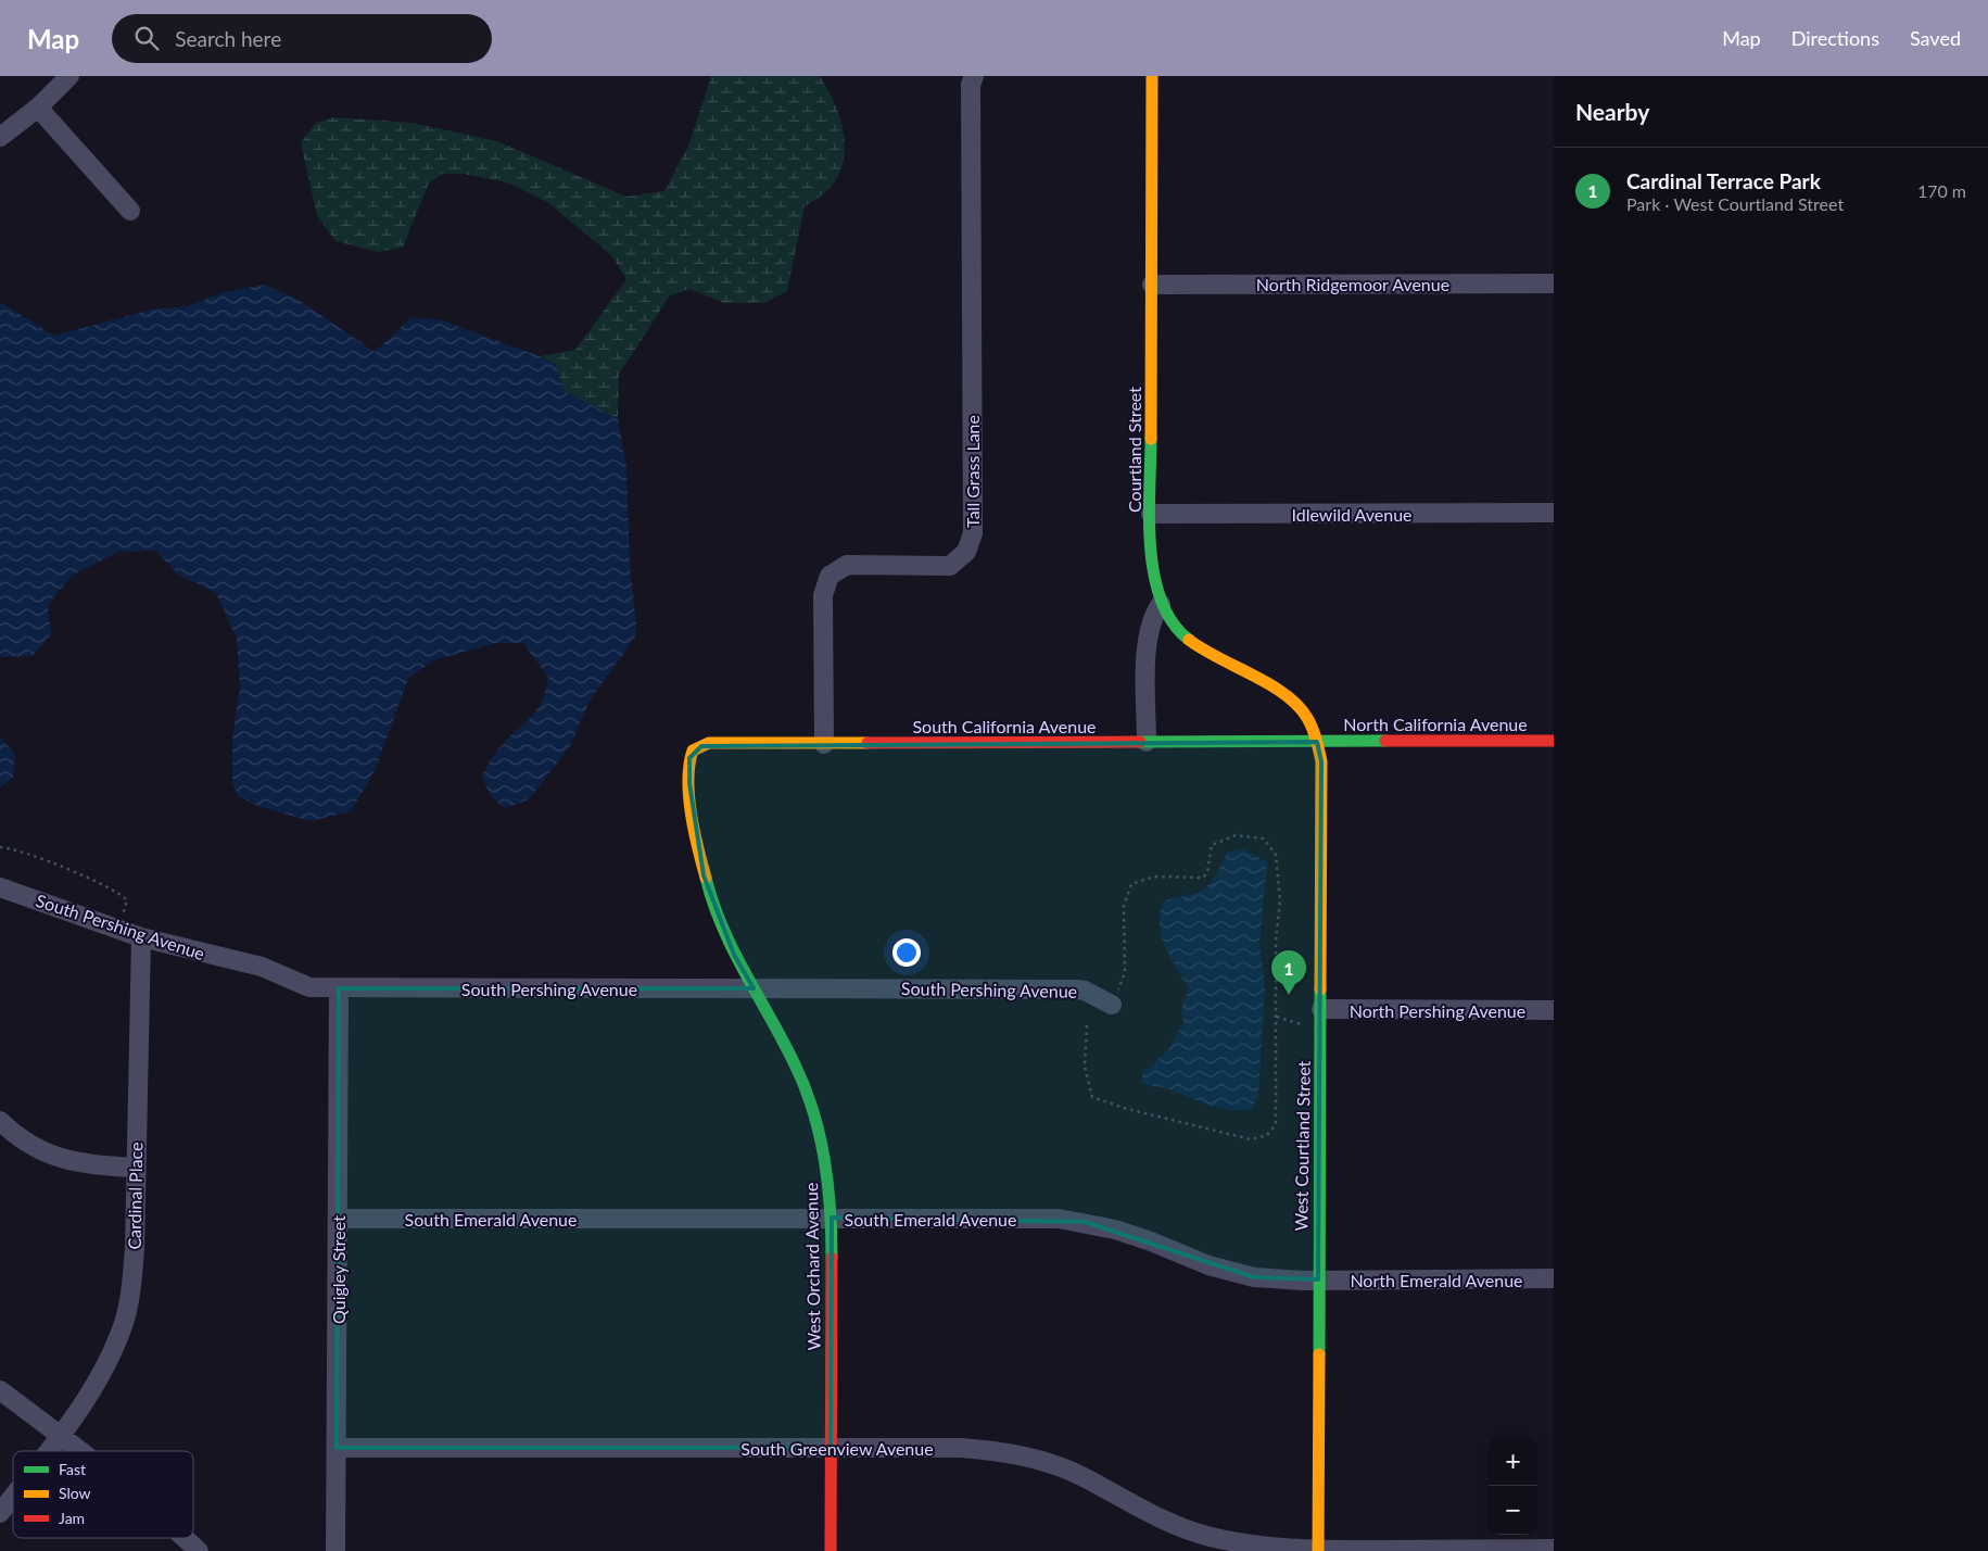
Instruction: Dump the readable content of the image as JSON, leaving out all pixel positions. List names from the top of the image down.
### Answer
{
  "streets": {
    "street": [
      "North Ridgemoor Avenue",
      "Courtland Street",
      "Tall Grass Lane",
      "Idlewild Avenue",
      "North California Avenue",
      "South California Avenue",
      "South Pershing Avenue",
      "North Pershing Avenue",
      "West Courtland Street",
      "Cardinal Place",
      "South Emerald Avenue",
      "West Orchard Avenue",
      "Quigley Street",
      "North Emerald Avenue",
      "South Greenview Avenue"
    ]
  },
  "crossings": [
    ["North Ridgemoor Avenue", "Courtland Street"],
    ["Courtland Street", "Idlewild Avenue"],
    ["Courtland Street", "North California Avenue"],
    ["Courtland Street", "South California Avenue"],
    ["Courtland Street", "West Courtland Street"],
    ["Tall Grass Lane", "South California Avenue"],
    ["North California Avenue", "South California Avenue"],
    ["North California Avenue", "West Courtland Street"],
    ["South California Avenue", "West Courtland Street"],
    ["South California Avenue", "West Orchard Avenue"],
    ["South Pershing Avenue", "Cardinal Place"],
    ["South Pershing Avenue", "West Orchard Avenue"],
    ["South Pershing Avenue", "Quigley Street"],
    ["North Pershing Avenue", "West Courtland Street"],
    ["West Courtland Street", "South Emerald Avenue"],
    ["West Courtland Street", "North Emerald Avenue"],
    ["West Courtland Street", "South Greenview Avenue"],
    ["South Emerald Avenue", "West Orchard Avenue"],
    ["South Emerald Avenue", "Quigley Street"],
    ["South Emerald Avenue", "North Emerald Avenue"],
    ["West Orchard Avenue", "South Greenview Avenue"],
    ["Quigley Street", "South Greenview Avenue"]
  ],
  "legend": ["Fast", "Slow", "Jam"],
  "page": {
    "header": "Map",
    "search": "Search here",
    "nav": ["Map", "Directions", "Saved"],
    "heading": "Nearby",
    "list": [
      {
        "mark": "1",
        "name": "Cardinal Terrace Park",
        "note": "Park · West Courtland Street",
        "value": "170 m"
      }
    ],
    "pins": "1",
    "map_buttons": ["+", "−"]
  }
}
